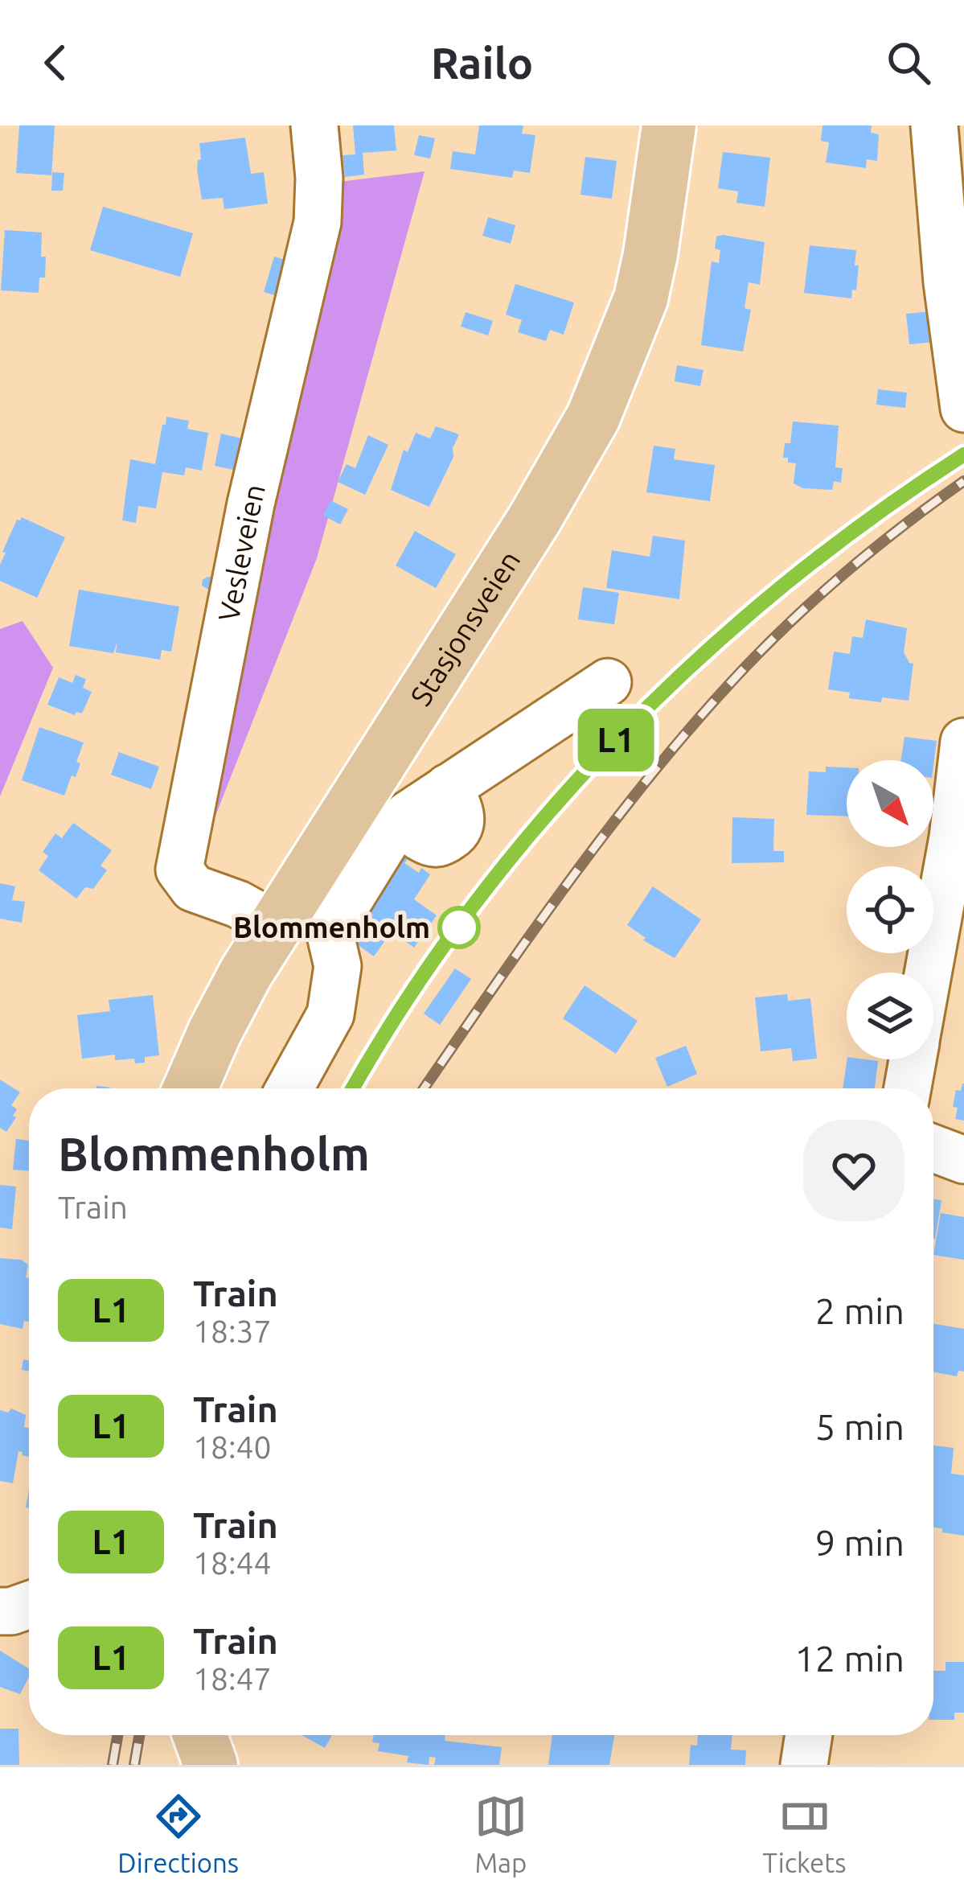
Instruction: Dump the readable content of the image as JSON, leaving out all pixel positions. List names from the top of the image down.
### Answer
{
  "streets": {
    "main road": ["Stasjonsveien"],
    "street": ["Vesleveien"]
  },
  "crossings": [
    ["Vesleveien", "Stasjonsveien"]
  ],
  "places": ["Blommenholm"],
  "north": "bottom right",
  "page": {
    "header": "Railo",
    "on_map": "L1",
    "heading": ["Blommenholm", "Train"],
    "list": [
      {
        "mark": "L1",
        "name": "Train",
        "note": "18:37",
        "value": "2 min"
      },
      {
        "mark": "L1",
        "name": "Train",
        "note": "18:40",
        "value": "5 min"
      },
      {
        "mark": "L1",
        "name": "Train",
        "note": "18:44",
        "value": "9 min"
      },
      {
        "mark": "L1",
        "name": "Train",
        "note": "18:47",
        "value": "12 min"
      }
    ],
    "tabs": ["Directions", "Map", "Tickets"]
  }
}
